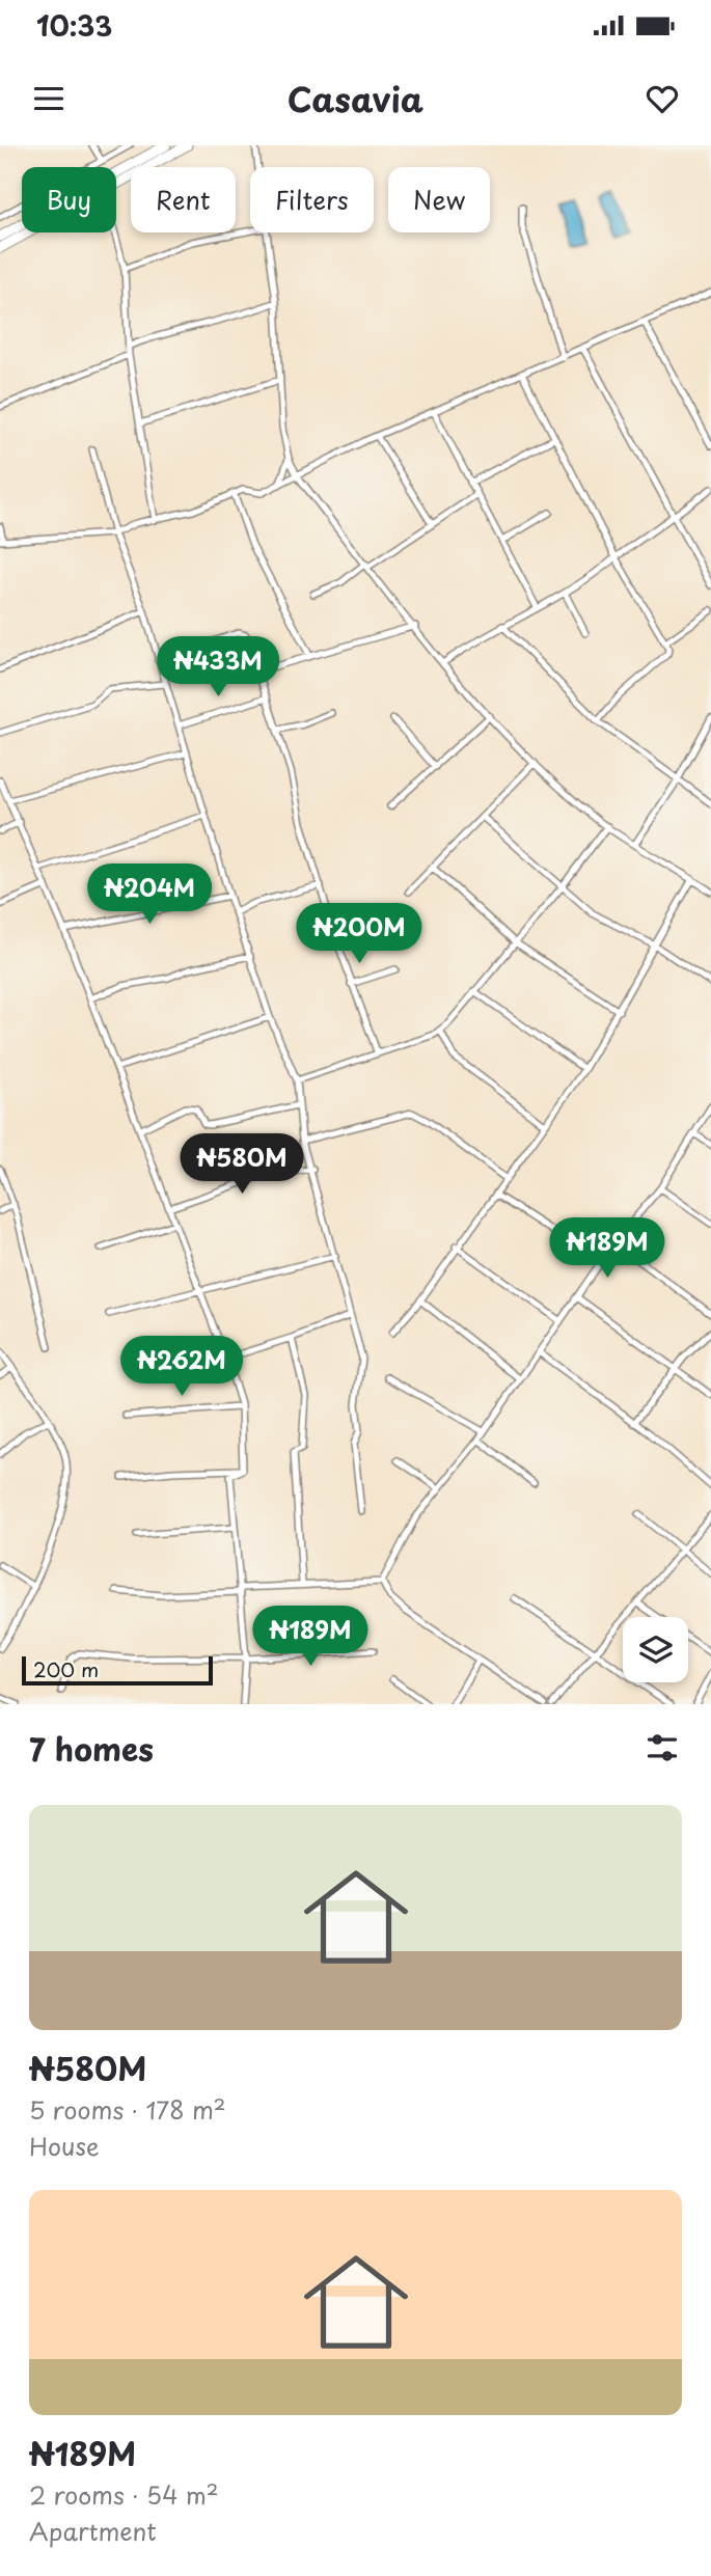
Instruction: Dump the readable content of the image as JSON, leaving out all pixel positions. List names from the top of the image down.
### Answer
{
  "scale_bar": "200 m",
  "page": {
    "status": "10:33",
    "header": "Casavia",
    "chip": [
      "Buy",
      "Rent",
      "Filters",
      "New"
    ],
    "price": [
      "₦433M",
      "₦204M",
      "₦200M",
      "₦580M",
      "₦189M",
      "₦262M",
      "₦189M"
    ],
    "scale": "200 m",
    "heading": "7 homes",
    "list": [
      {
        "name": "₦580M",
        "note": "5 rooms · 178 m² · House"
      },
      {
        "name": "₦189M",
        "note": "2 rooms · 54 m² · Apartment"
      }
    ]
  }
}
